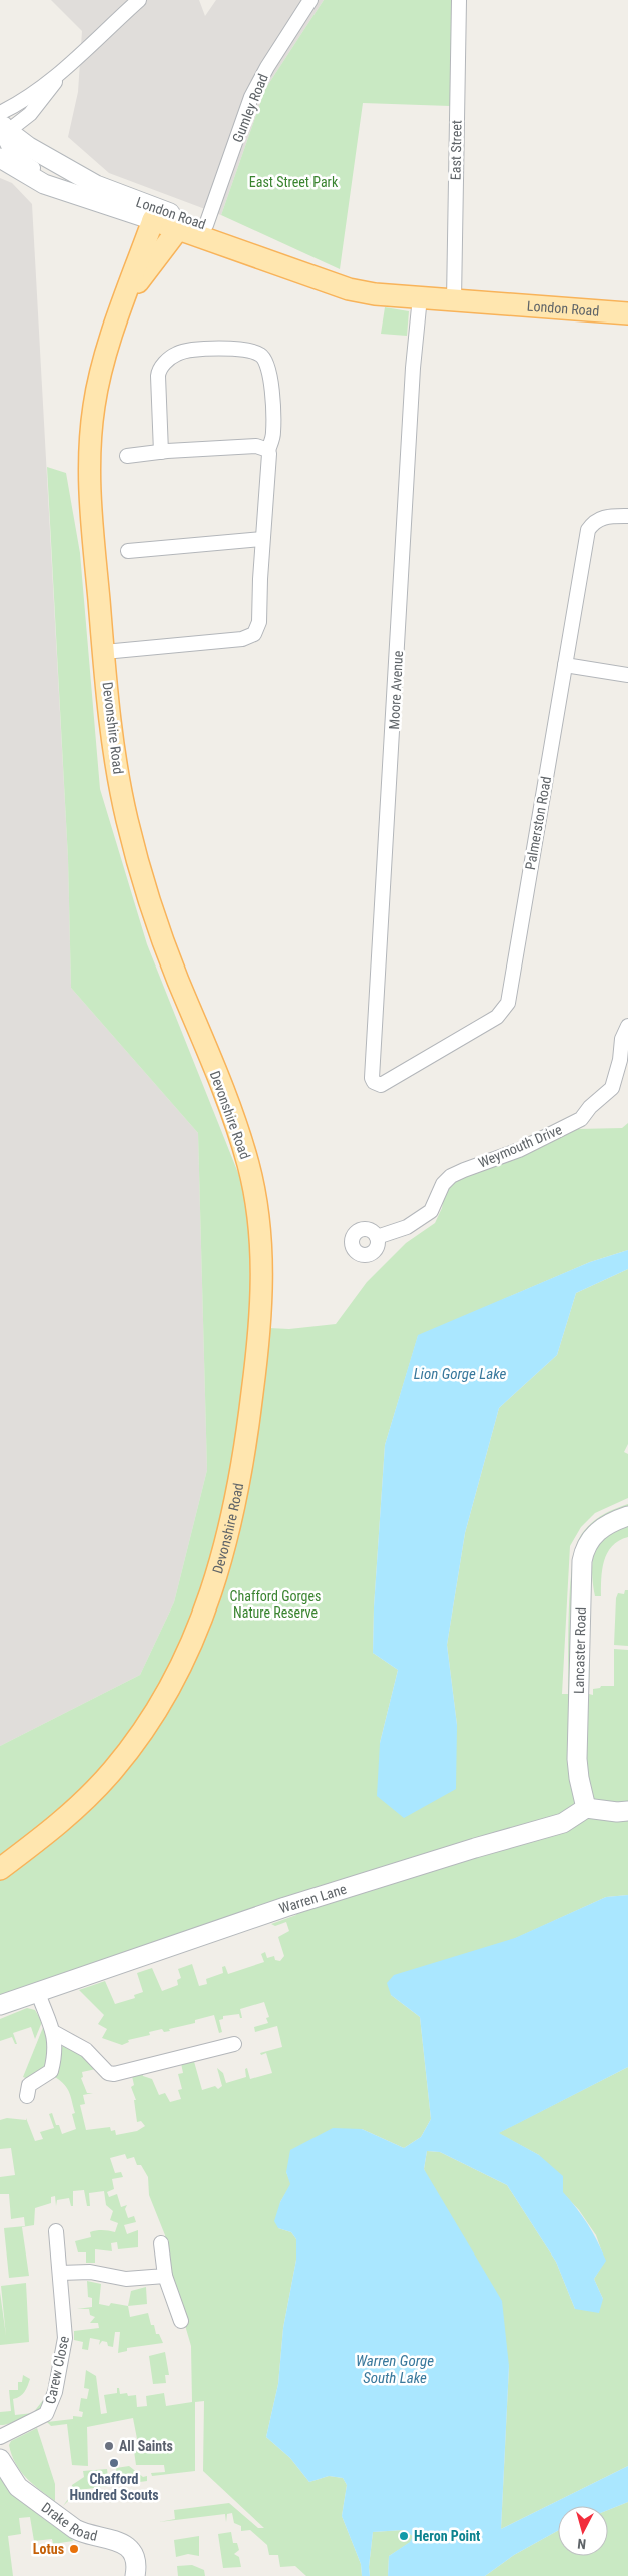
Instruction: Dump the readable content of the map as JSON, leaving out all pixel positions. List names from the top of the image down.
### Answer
{
  "streets": {
    "main road": ["London Road", "Devonshire Road"],
    "street": [
      "Gumley Road",
      "East Street",
      "Moore Avenue",
      "Palmerston Road",
      "Weymouth Drive",
      "Lancaster Road",
      "Warren Lane",
      "Carew Close",
      "Drake Road"
    ]
  },
  "crossings": [
    ["Gumley Road", "London Road"],
    ["East Street", "London Road"],
    ["London Road", "Moore Avenue"],
    ["London Road", "Devonshire Road"],
    ["Moore Avenue", "Palmerston Road"],
    ["Lancaster Road", "Warren Lane"]
  ],
  "water": ["Lion Gorge Lake", "Warren Gorge South Lake"],
  "parks": ["East Street Park", "Chafford Gorges Nature Reserve"],
  "places": [
    "All Saints",
    "Chafford Hundred Scouts",
    "Heron Point",
    "Lotus"
  ],
  "north": "bottom"
}
